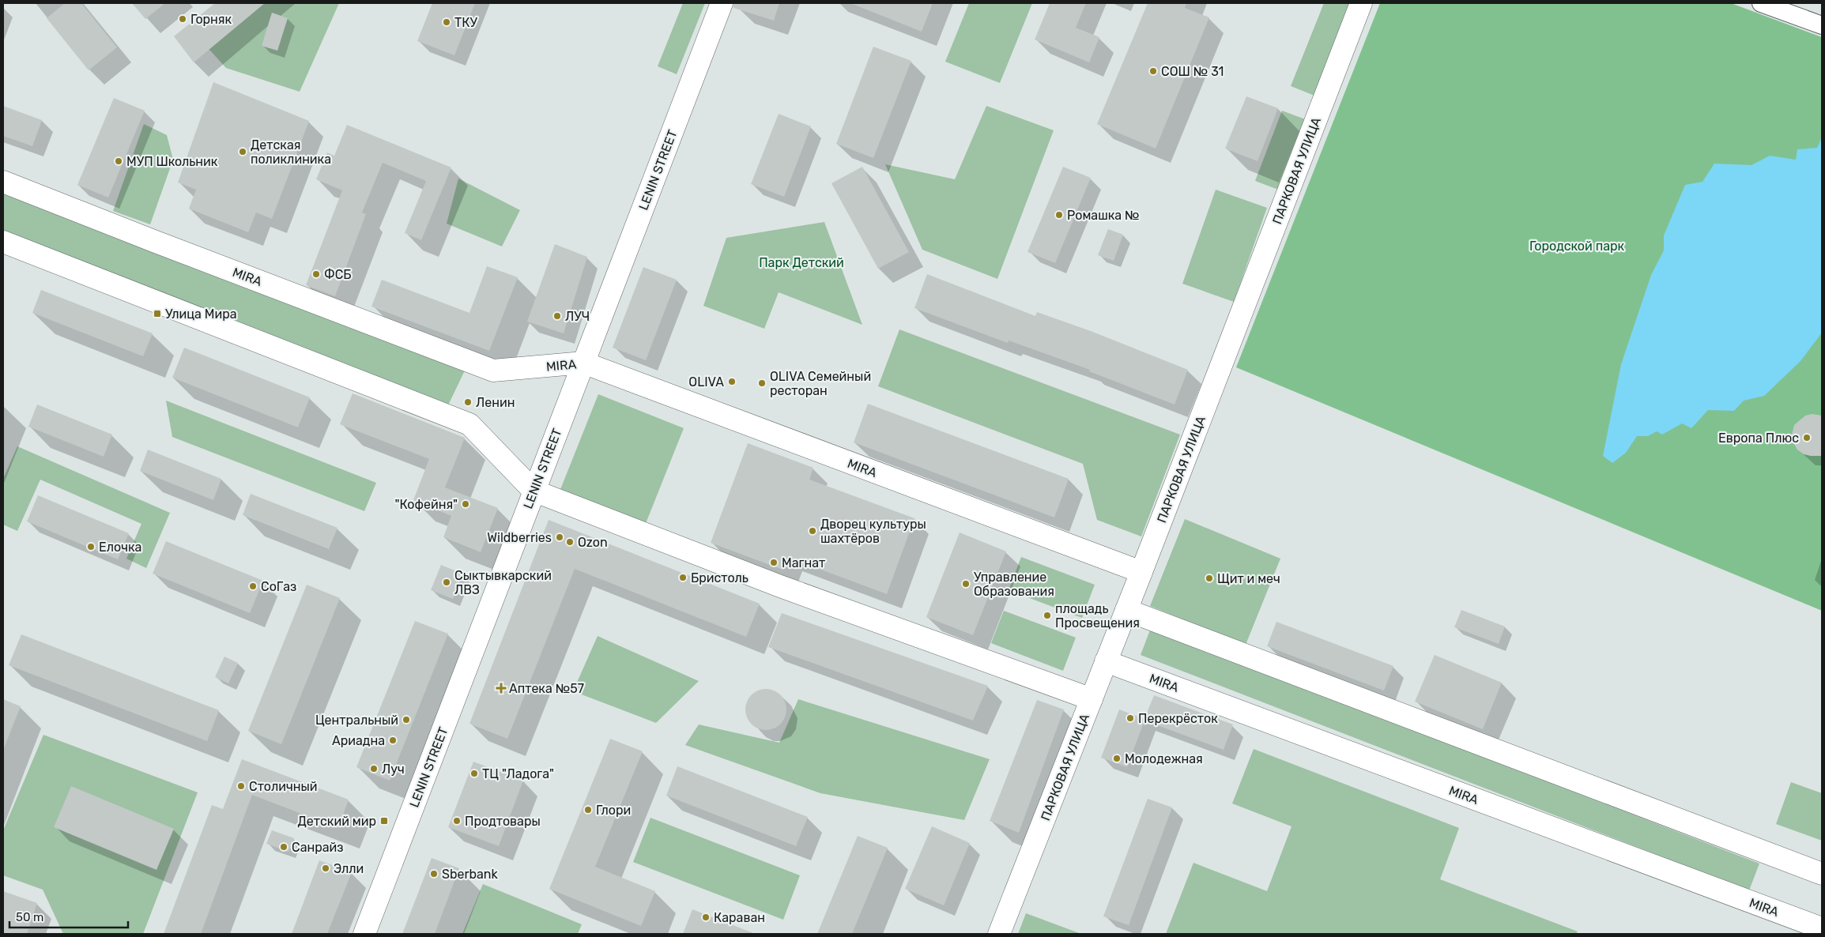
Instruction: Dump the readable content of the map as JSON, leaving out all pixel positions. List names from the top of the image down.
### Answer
{
  "streets": {
    "main road": ["LENIN STREET", "ПАРКОВАЯ УЛИЦА", "MIRA"]
  },
  "crossings": [
    ["LENIN STREET", "MIRA"],
    ["ПАРКОВАЯ УЛИЦА", "MIRA"]
  ],
  "parks": ["Городской парк", "Парк Детский"],
  "places": {
    "other": [
      "Горняк",
      "ТКУ",
      "СОШ № 31",
      "Детская поликлиника",
      "МУП Школьник",
      "Ромашка №",
      "ФСБ",
      "ЛУЧ",
      "OLIVA",
      "OLIVA Семейный ресторан",
      "Ленин",
      "Европа Плюс",
      "\"Кофейня\"",
      "Дворец культуры шахтёров",
      "Wildberries",
      "Ozon",
      "Елочка",
      "Магнат",
      "Бристоль",
      "Щит и меч",
      "Сыктывкарский ЛВЗ",
      "Управление Образования",
      "СоГаз",
      "площадь Просвещения",
      "Перекрёсток",
      "Центральный",
      "Ариадна",
      "Молодежная",
      "Луч",
      "ТЦ \"Ладога\"",
      "Столичный",
      "Глори",
      "Продтовары",
      "Санрайз",
      "Элли",
      "Sberbank",
      "Караван"
    ],
    "transit": ["Улица Мира", "Детский мир"],
    "health": ["Аптека №57"]
  },
  "scale_bar": "50 m"
}
